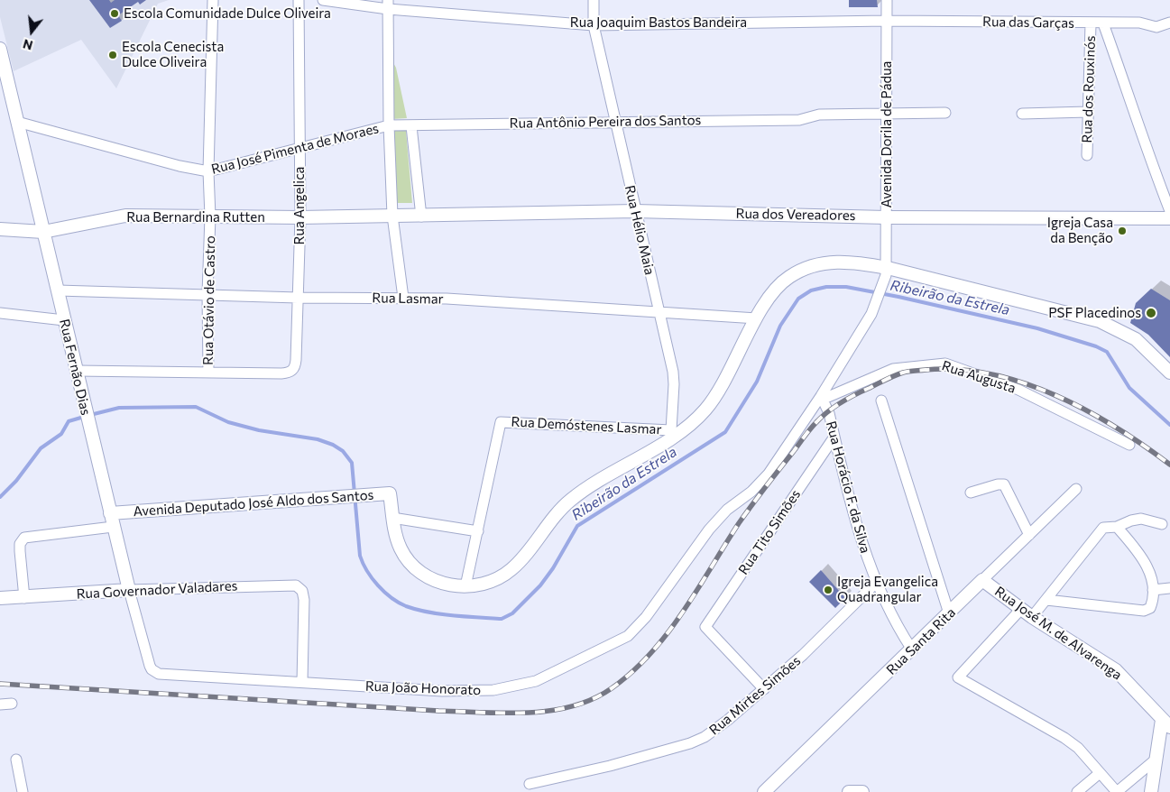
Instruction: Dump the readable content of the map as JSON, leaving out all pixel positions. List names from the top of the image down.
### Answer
{
  "streets": {
    "street": [
      "Rua Joaquim Bastos Bandeira",
      "Rua das Garças",
      "Rua dos Rouxinós",
      "Rua Antônio Pereira dos Santos",
      "Avenida Dorila de Pádua",
      "Rua José Pimenta de Moraes",
      "Rua Angelica",
      "Rua dos Vereadores",
      "Rua Bernardina Rutten",
      "Rua Hélio Maia",
      "Rua Lasmar",
      "Rua Otávio de Castro",
      "Rua Fernão Dias",
      "Rua Augusta",
      "Rua Demóstenes Lasmar",
      "Rua Horácio F. da Silva",
      "Avenida Deputado José Aldo dos Santos",
      "Rua Tito Simões",
      "Rua Governador Valadares",
      "Rua José M. de Alvarenga",
      "Rua Santa Rita",
      "Rua João Honorato",
      "Rua Mirtes Simões"
    ]
  },
  "crossings": [
    ["Rua Joaquim Bastos Bandeira", "Rua das Garças"],
    ["Rua Joaquim Bastos Bandeira", "Avenida Dorila de Pádua"],
    ["Rua Joaquim Bastos Bandeira", "Rua Hélio Maia"],
    ["Rua das Garças", "Rua dos Rouxinós"],
    ["Rua das Garças", "Avenida Dorila de Pádua"],
    ["Rua Antônio Pereira dos Santos", "Avenida Dorila de Pádua"],
    ["Rua Antônio Pereira dos Santos", "Rua José Pimenta de Moraes"],
    ["Rua Antônio Pereira dos Santos", "Rua Hélio Maia"],
    ["Avenida Dorila de Pádua", "Rua dos Vereadores"],
    ["Avenida Dorila de Pádua", "Avenida Deputado José Aldo dos Santos"],
    ["Avenida Dorila de Pádua", "Rua João Honorato"],
    ["Rua José Pimenta de Moraes", "Rua Angelica"],
    ["Rua José Pimenta de Moraes", "Rua Otávio de Castro"],
    ["Rua José Pimenta de Moraes", "Rua Fernão Dias"],
    ["Rua Angelica", "Rua Bernardina Rutten"],
    ["Rua Angelica", "Rua Lasmar"],
    ["Rua Angelica", "Rua Otávio de Castro"],
    ["Rua dos Vereadores", "Rua Bernardina Rutten"],
    ["Rua dos Vereadores", "Rua Hélio Maia"],
    ["Rua Bernardina Rutten", "Rua Otávio de Castro"],
    ["Rua Bernardina Rutten", "Rua Fernão Dias"],
    ["Rua Hélio Maia", "Rua Lasmar"],
    ["Rua Hélio Maia", "Rua Demóstenes Lasmar"],
    ["Rua Hélio Maia", "Avenida Deputado José Aldo dos Santos"],
    ["Rua Lasmar", "Rua Otávio de Castro"],
    ["Rua Lasmar", "Rua Fernão Dias"],
    ["Rua Lasmar", "Avenida Deputado José Aldo dos Santos"],
    ["Rua Fernão Dias", "Avenida Deputado José Aldo dos Santos"],
    ["Rua Fernão Dias", "Rua Governador Valadares"],
    ["Rua Fernão Dias", "Rua João Honorato"],
    ["Rua Augusta", "Rua Horácio F. da Silva"],
    ["Rua Augusta", "Rua João Honorato"],
    ["Rua Demóstenes Lasmar", "Avenida Deputado José Aldo dos Santos"],
    ["Rua Horácio F. da Silva", "Rua Tito Simões"],
    ["Rua Horácio F. da Silva", "Rua Santa Rita"],
    ["Rua Horácio F. da Silva", "Rua João Honorato"],
    ["Rua Horácio F. da Silva", "Rua Mirtes Simões"],
    ["Avenida Deputado José Aldo dos Santos", "Rua João Honorato"],
    ["Rua Tito Simões", "Rua Mirtes Simões"],
    ["Rua Governador Valadares", "Rua João Honorato"],
    ["Rua José M. de Alvarenga", "Rua Santa Rita"]
  ],
  "water": ["Ribeirão da Estrela"],
  "places": [
    "Escola Comunidade Dulce Oliveira",
    "Escola Cenecista Dulce Oliveira",
    "Igreja Casa da Benção",
    "PSF Placedinos",
    "Igreja Evangelica Quadrangular"
  ],
  "north": "bottom"
}
